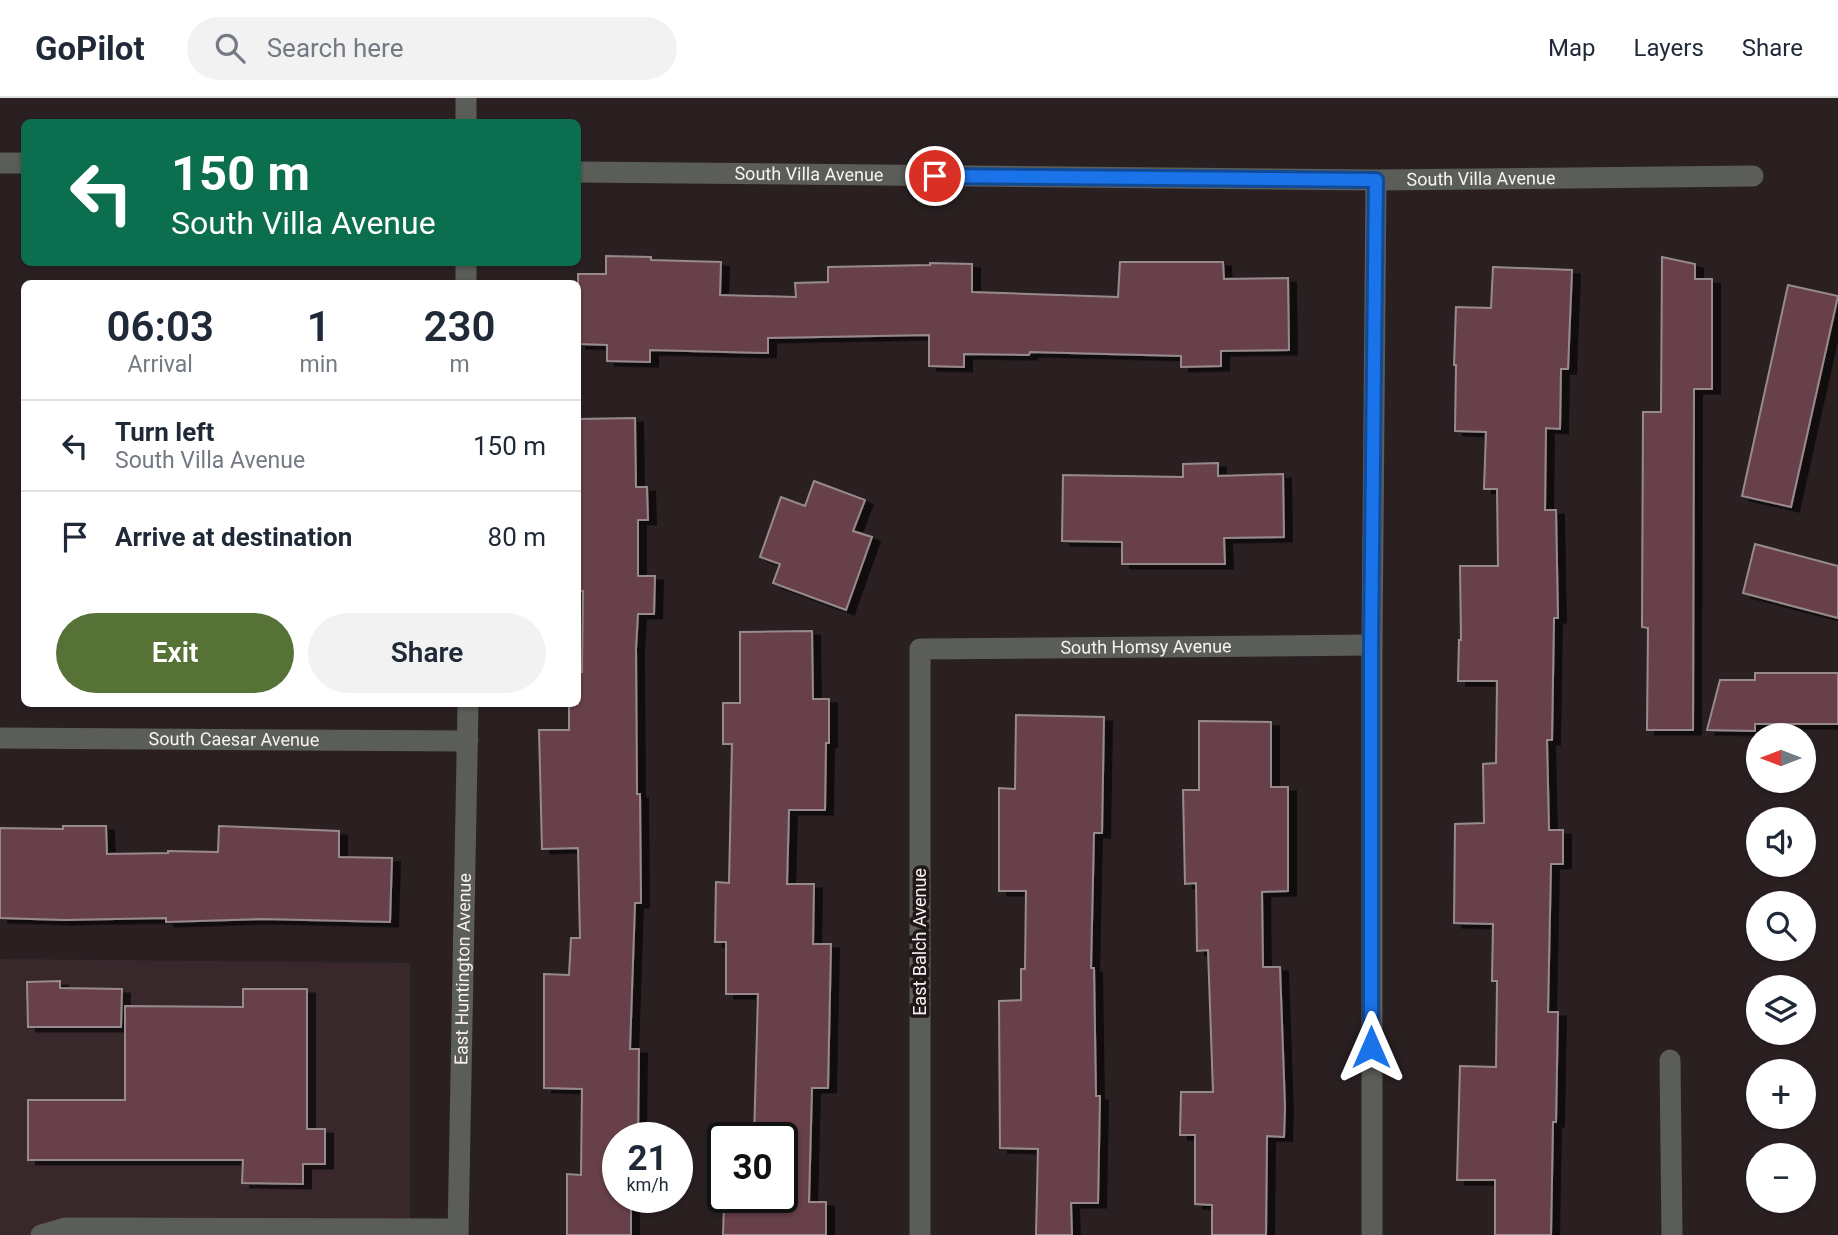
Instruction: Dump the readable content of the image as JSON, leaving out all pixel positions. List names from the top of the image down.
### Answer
{
  "streets": {
    "street": [
      "South Villa Avenue",
      "South Homsy Avenue",
      "South Caesar Avenue",
      "East Balch Avenue",
      "East Huntington Avenue"
    ]
  },
  "crossings": [
    ["South Homsy Avenue", "East Balch Avenue"],
    ["South Caesar Avenue", "East Huntington Avenue"]
  ],
  "north": "left",
  "page": {
    "header": "GoPilot",
    "search": "Search here",
    "nav": ["Map", "Layers", "Share"],
    "turn": ["150 m", "South Villa Avenue"],
    "eta": [
      "06:03",
      "Arrival",
      "1",
      "min",
      "230",
      "m"
    ],
    "list": [
      {
        "name": "Turn left",
        "note": "South Villa Avenue",
        "value": "150 m"
      },
      {
        "name": "Arrive at destination",
        "value": "80 m"
      }
    ],
    "buttons": ["Exit", "Share"],
    "map_buttons": ["+", "−"],
    "speed": "21 km/h",
    "limit": "30"
  }
}
